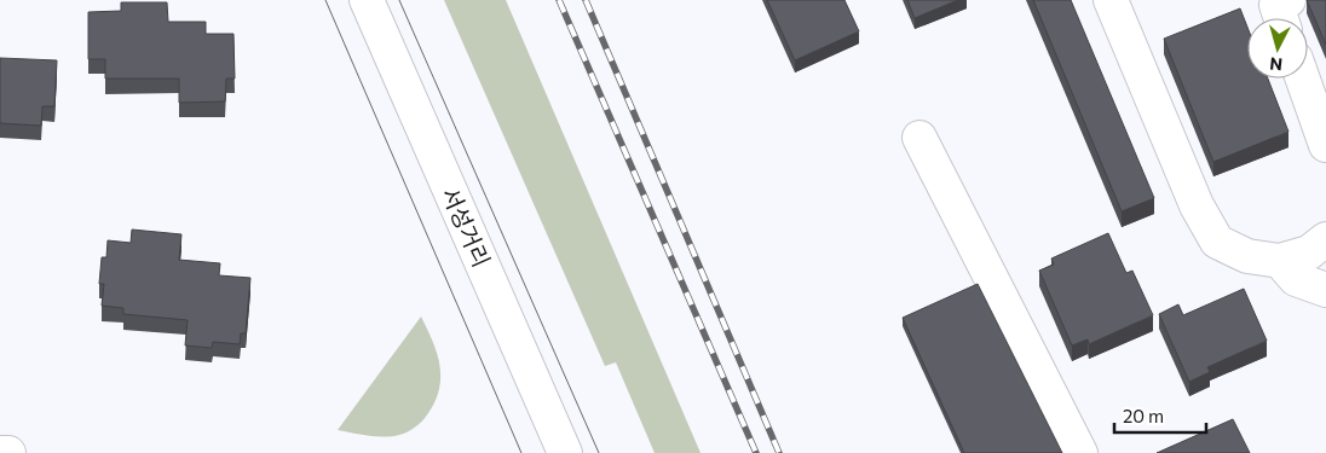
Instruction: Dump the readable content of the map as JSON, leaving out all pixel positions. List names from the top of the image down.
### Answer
{
  "streets": {
    "street": ["서성거리"]
  },
  "scale_bar": "20 m",
  "north": "bottom"
}
